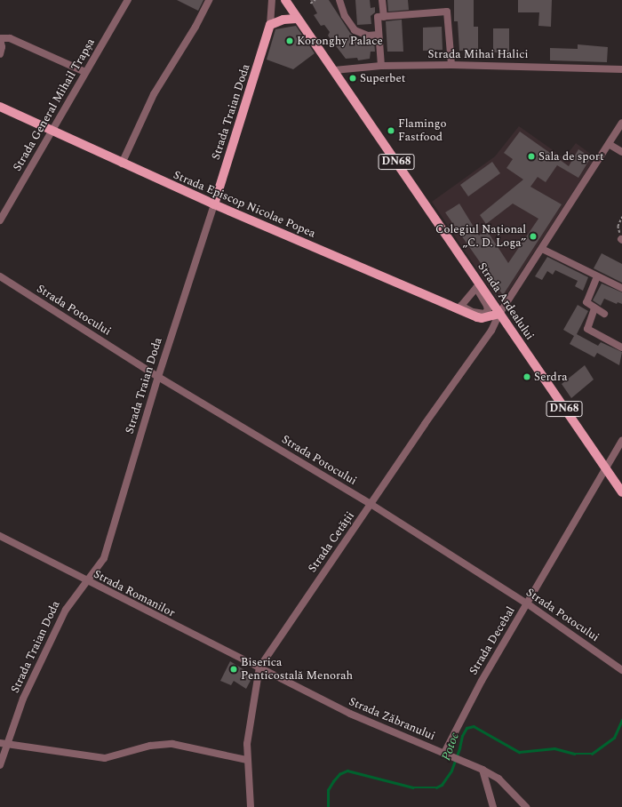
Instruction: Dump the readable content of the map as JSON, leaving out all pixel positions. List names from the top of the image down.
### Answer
{
  "streets": {
    "main road": [
      "Strada Traian Doda",
      "DN68",
      "Strada Episcop Nicolae Popea",
      "Strada Ardealului"
    ],
    "street": [
      "Strada Mihai Halici",
      "Strada General Mihail Trapșa",
      "Strada Potocului",
      "Strada Cetății",
      "Strada Romanilor",
      "Strada Decebal",
      "Strada Zăbranului"
    ]
  },
  "crossings": [
    ["Strada Mihai Halici", "Strada Ardealului"],
    ["Strada General Mihail Trapșa", "Strada Episcop Nicolae Popea"],
    ["Strada Traian Doda", "Strada Episcop Nicolae Popea"],
    ["Strada Traian Doda", "Strada Potocului"],
    ["Strada Traian Doda", "Strada Romanilor"],
    ["Strada Episcop Nicolae Popea", "Strada Ardealului"],
    ["Strada Episcop Nicolae Popea", "Strada Cetății"],
    ["Strada Ardealului", "Strada Cetății"],
    ["Strada Ardealului", "Strada Decebal"],
    ["Strada Potocului", "Strada Cetății"],
    ["Strada Potocului", "Strada Decebal"],
    ["Strada Cetății", "Strada Romanilor"],
    ["Strada Cetății", "Strada Zăbranului"],
    ["Strada Romanilor", "Strada Zăbranului"],
    ["Strada Decebal", "Strada Zăbranului"]
  ],
  "water": ["Potoc"],
  "places": [
    "Koronghy Palace",
    "Superbet",
    "Flamingo Fastfood",
    "Sala de sport",
    "Colegiul Național „C. D. Loga”",
    "Serdra",
    "Biserica Penticostală Menorah"
  ]
}
